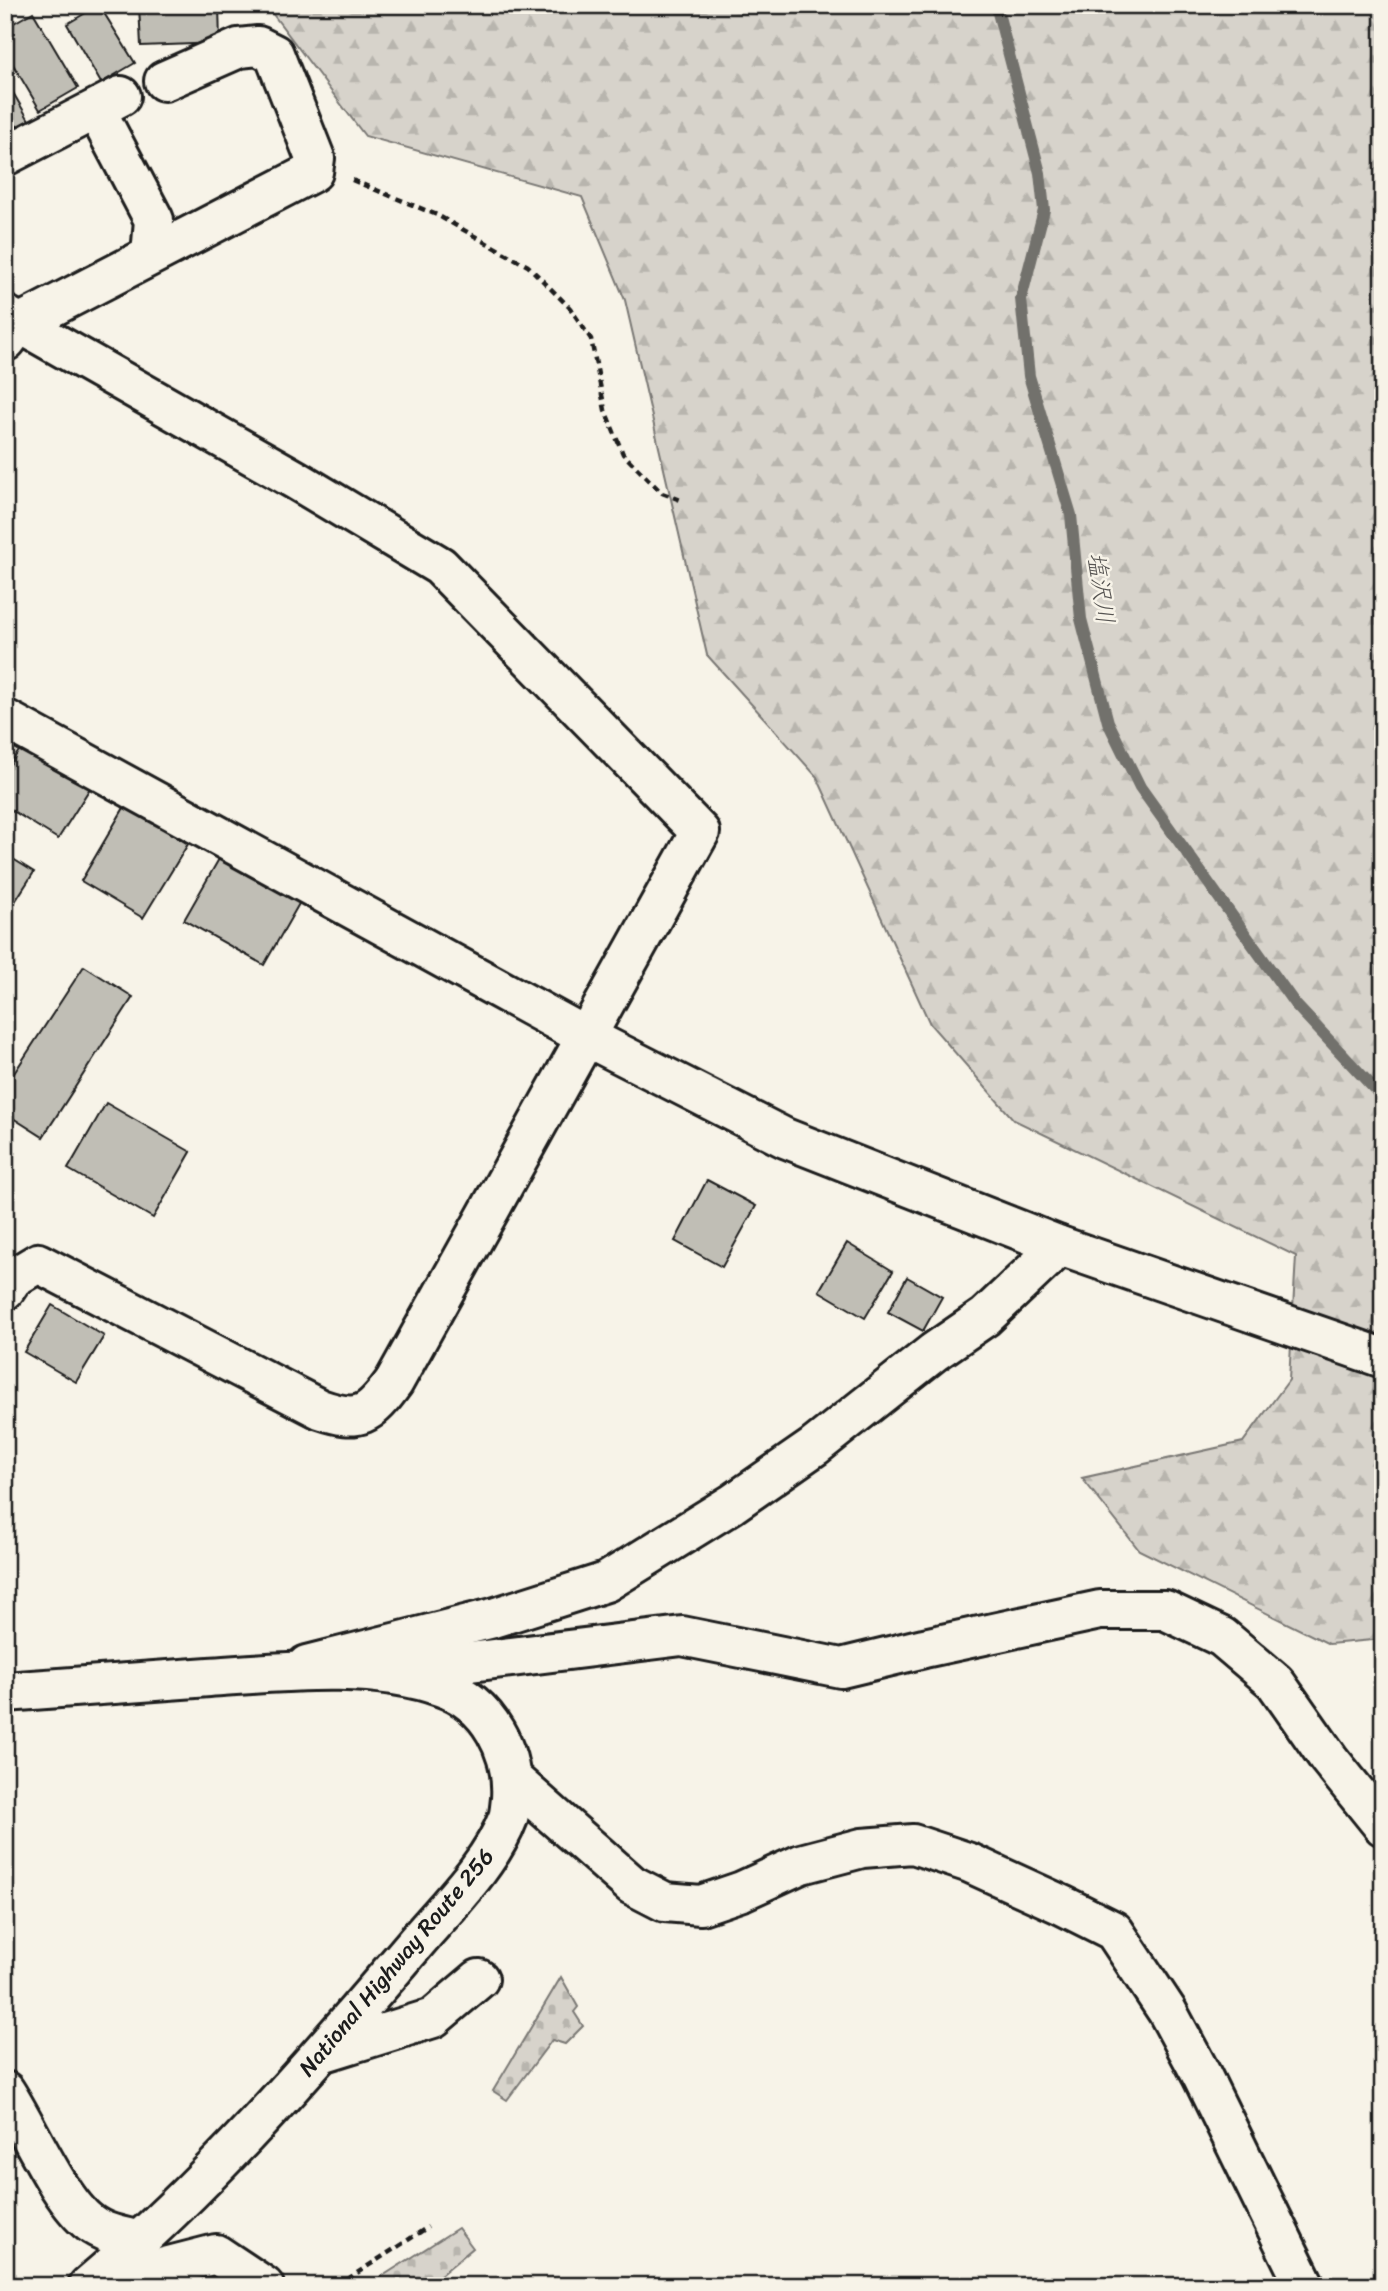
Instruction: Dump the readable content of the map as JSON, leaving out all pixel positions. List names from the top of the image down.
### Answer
{
  "streets": {
    "main road": ["National Highway Route 256"]
  },
  "water": ["塩沢川"]
}
